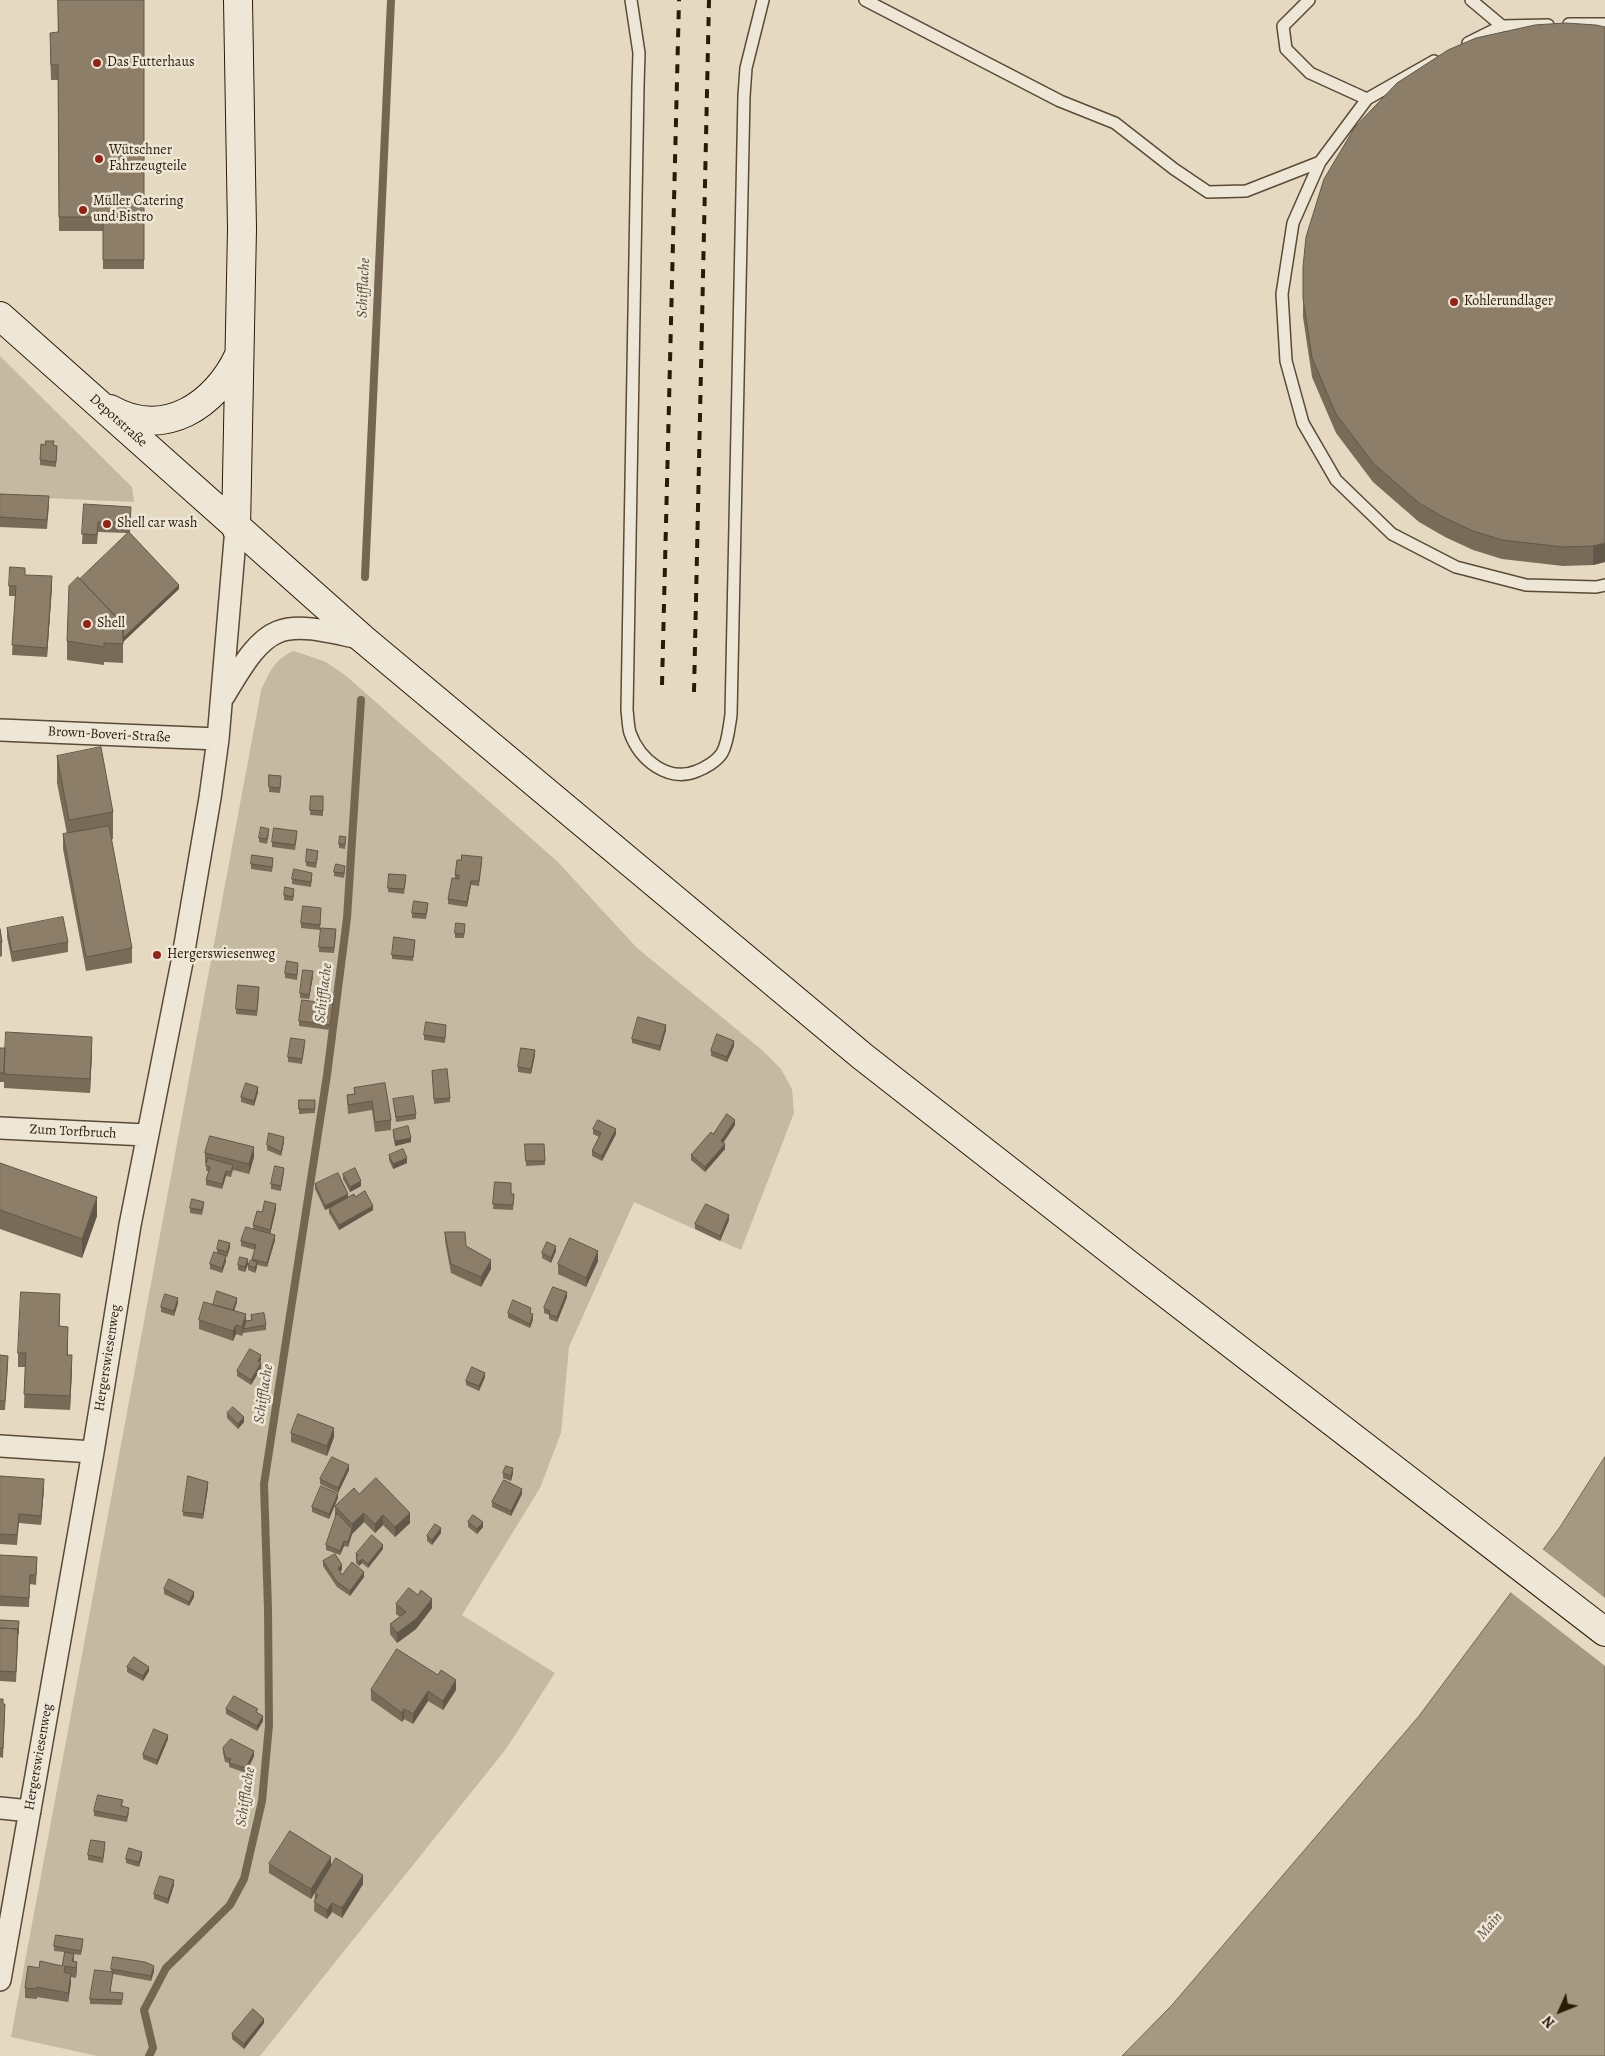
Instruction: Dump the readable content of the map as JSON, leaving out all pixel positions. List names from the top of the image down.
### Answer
{
  "streets": {
    "main road": ["Depotstraße"],
    "street": ["Brown-Boveri-Straße", "Zum Torfbruch", "Hergerswiesenweg"]
  },
  "crossings": [
    ["Depotstraße", "Hergerswiesenweg"],
    ["Brown-Boveri-Straße", "Hergerswiesenweg"],
    ["Zum Torfbruch", "Hergerswiesenweg"]
  ],
  "water": ["Schifflache", "Main"],
  "places": [
    "Das Futterhaus",
    "Wütschner Fahrzeugteile",
    "Müller Catering und Bistro",
    "Kohlerundlager",
    "Shell car wash",
    "Shell",
    "Hergerswiesenweg"
  ],
  "north": "bottom left"
}
